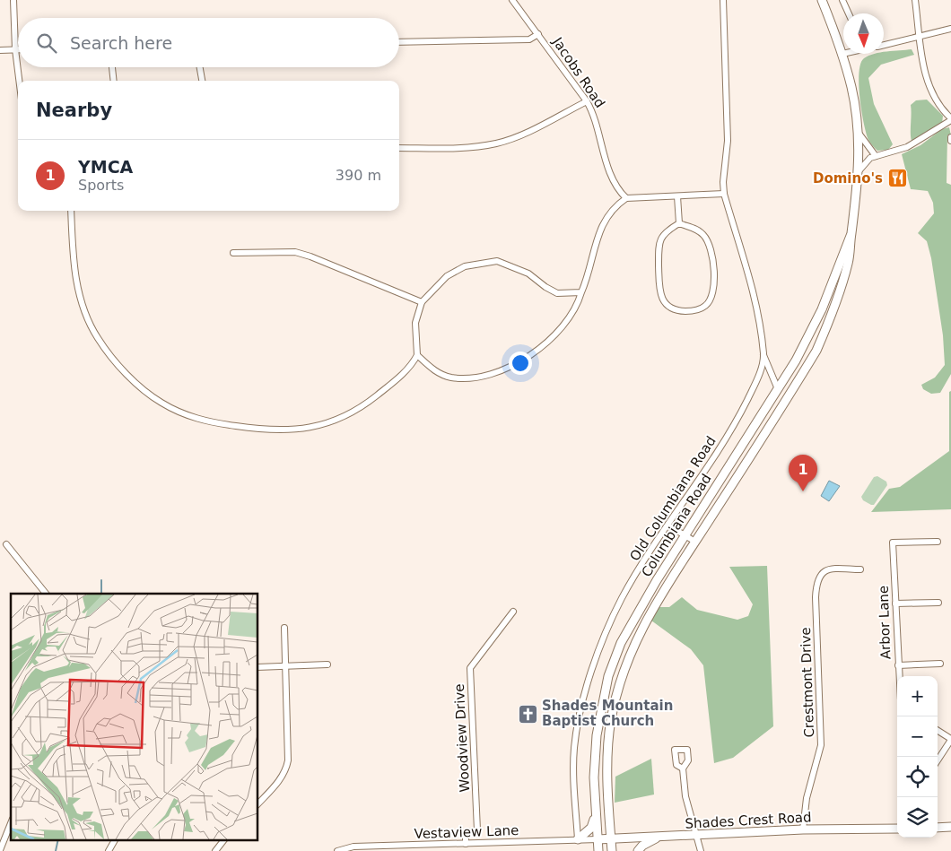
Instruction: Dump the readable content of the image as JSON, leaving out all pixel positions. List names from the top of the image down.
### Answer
{
  "streets": {
    "main road": ["Columbiana Road", "Shades Crest Road"],
    "street": [
      "Jacobs Road",
      "Old Columbiana Road",
      "Arbor Lane",
      "Crestmont Drive",
      "Woodview Drive",
      "Vestaview Lane"
    ]
  },
  "crossings": [
    ["Old Columbiana Road", "Columbiana Road"],
    ["Old Columbiana Road", "Vestaview Lane"],
    ["Columbiana Road", "Shades Crest Road"],
    ["Columbiana Road", "Vestaview Lane"],
    ["Crestmont Drive", "Shades Crest Road"],
    ["Woodview Drive", "Vestaview Lane"],
    ["Shades Crest Road", "Vestaview Lane"]
  ],
  "places": {
    "restaurant": ["Domino's"],
    "church": ["Shades Mountain Baptist Church"]
  },
  "north": "bottom",
  "page": {
    "search": "Search here",
    "heading": "Nearby",
    "list": [
      {
        "mark": "1",
        "name": "YMCA",
        "note": "Sports",
        "value": "390 m"
      }
    ],
    "pins": "1",
    "map_buttons": ["+", "−"]
  }
}
